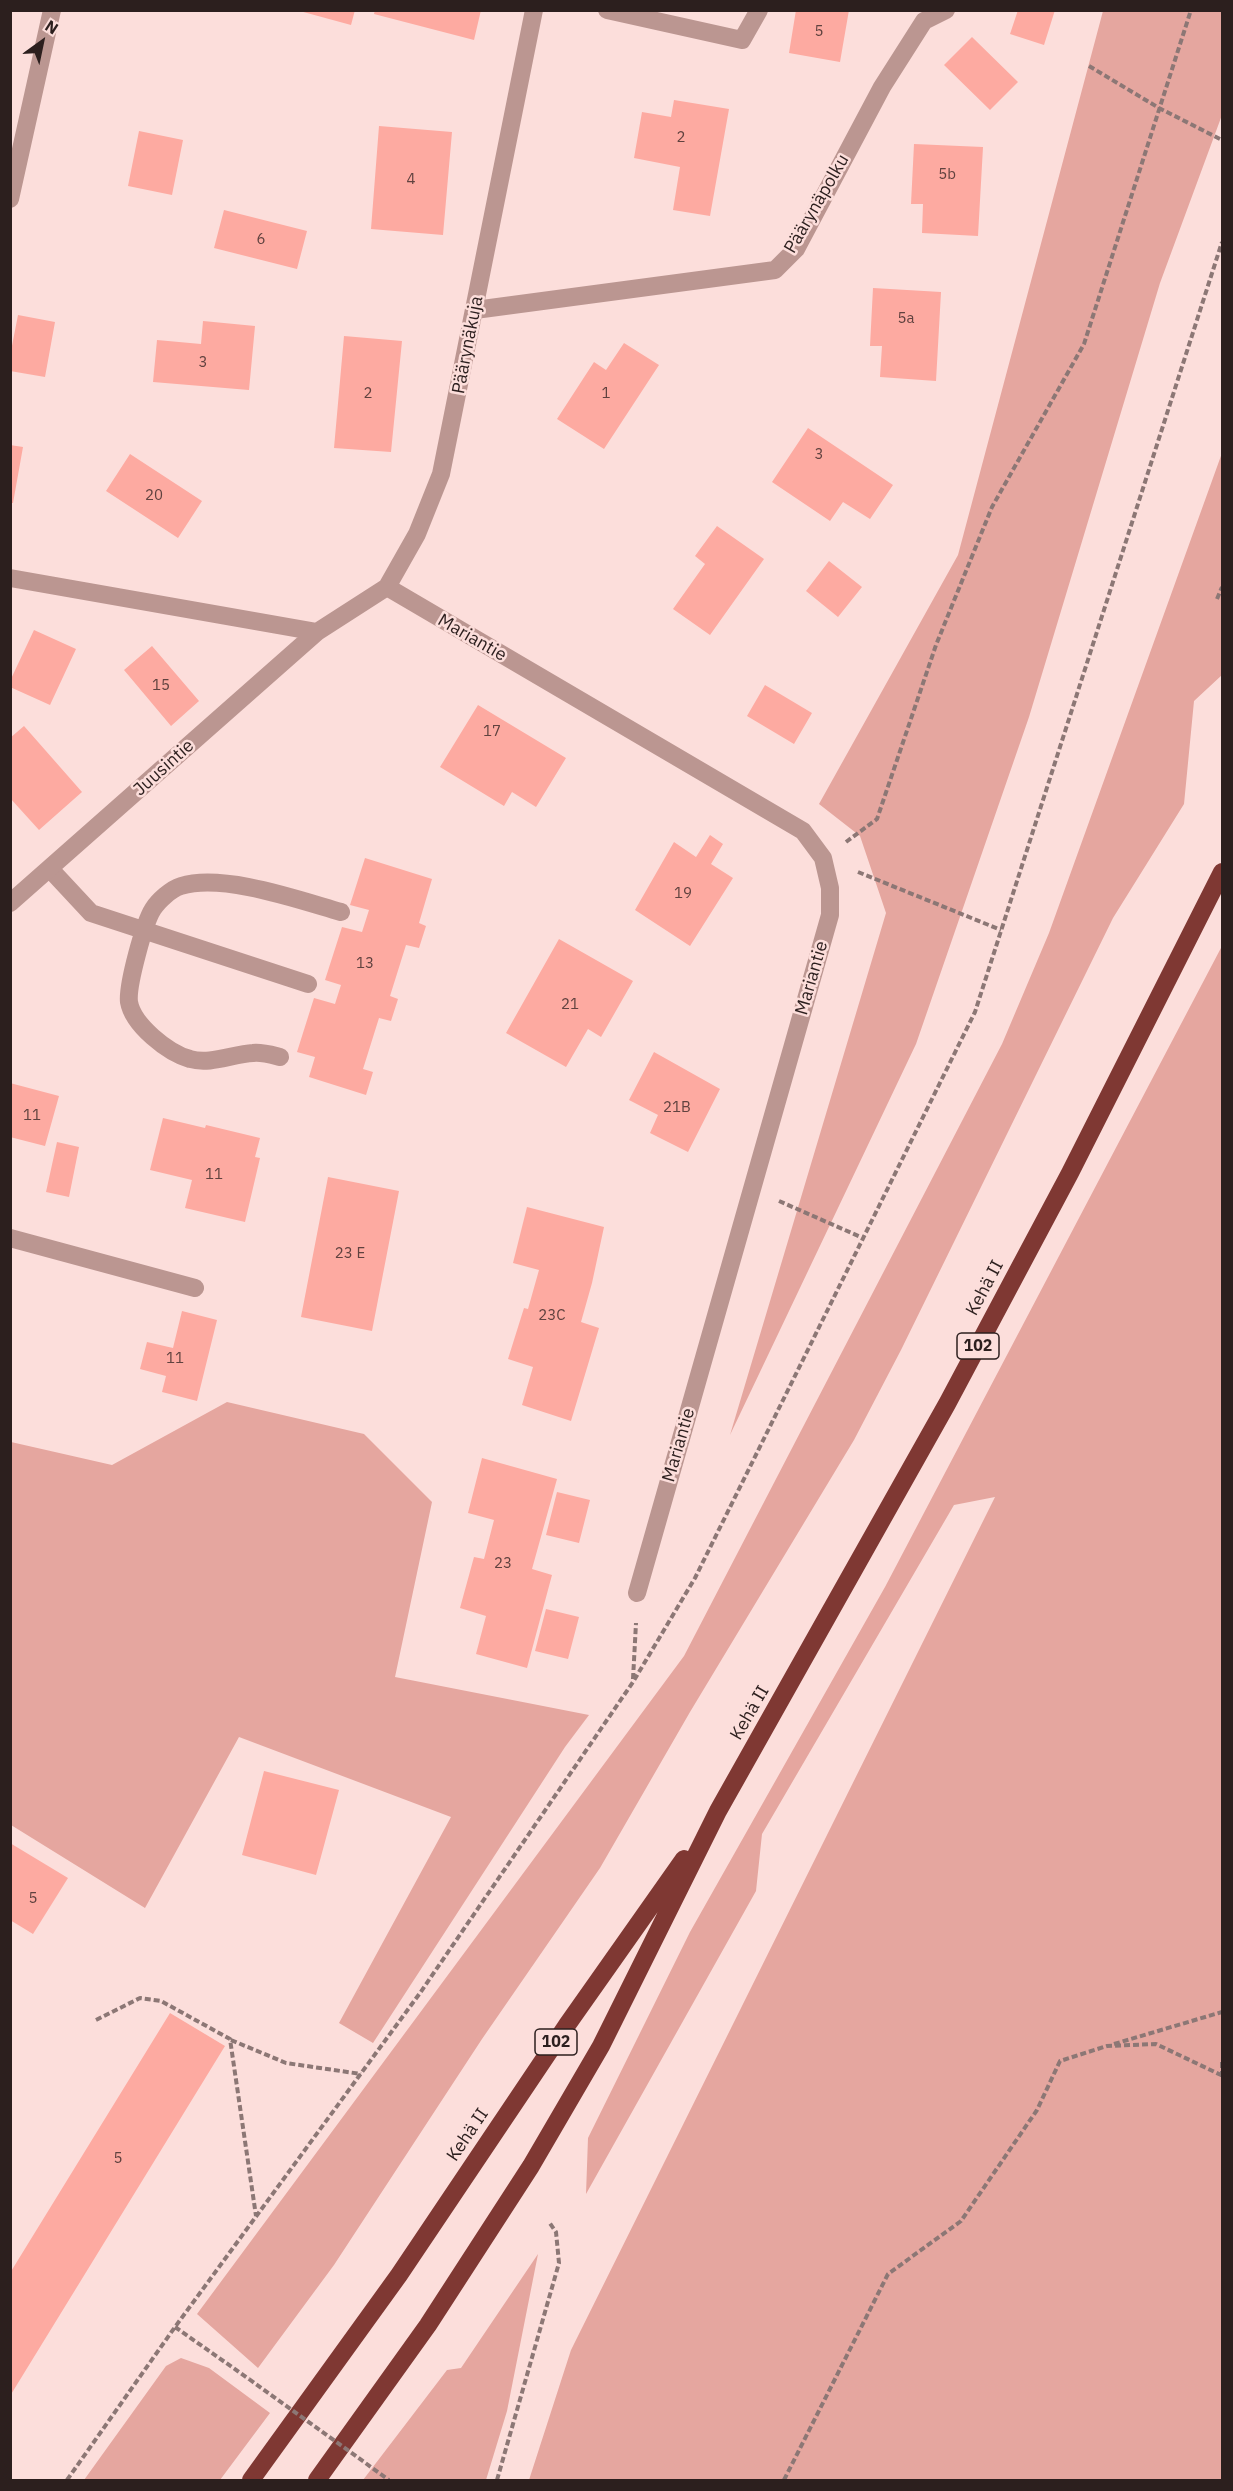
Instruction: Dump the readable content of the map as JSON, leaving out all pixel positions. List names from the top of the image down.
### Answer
{
  "streets": {
    "highway": ["Kehä II", "102"],
    "street": [
      "Päärynäpolku",
      "Päärynäkuja",
      "Mariantie",
      "Juusintie"
    ]
  },
  "crossings": [
    ["Päärynäpolku", "Päärynäkuja"],
    ["Päärynäkuja", "Mariantie"],
    ["Päärynäkuja", "Juusintie"]
  ],
  "house_numbers": [
    "5",
    "2",
    "5b",
    "4",
    "6",
    "5a",
    "3",
    "2",
    "1",
    "3",
    "20",
    "15",
    "17",
    "19",
    "13",
    "21",
    "21B",
    "11",
    "11",
    "23 E",
    "23C",
    "11",
    "23",
    "5",
    "5"
  ],
  "north": "top right"
}
